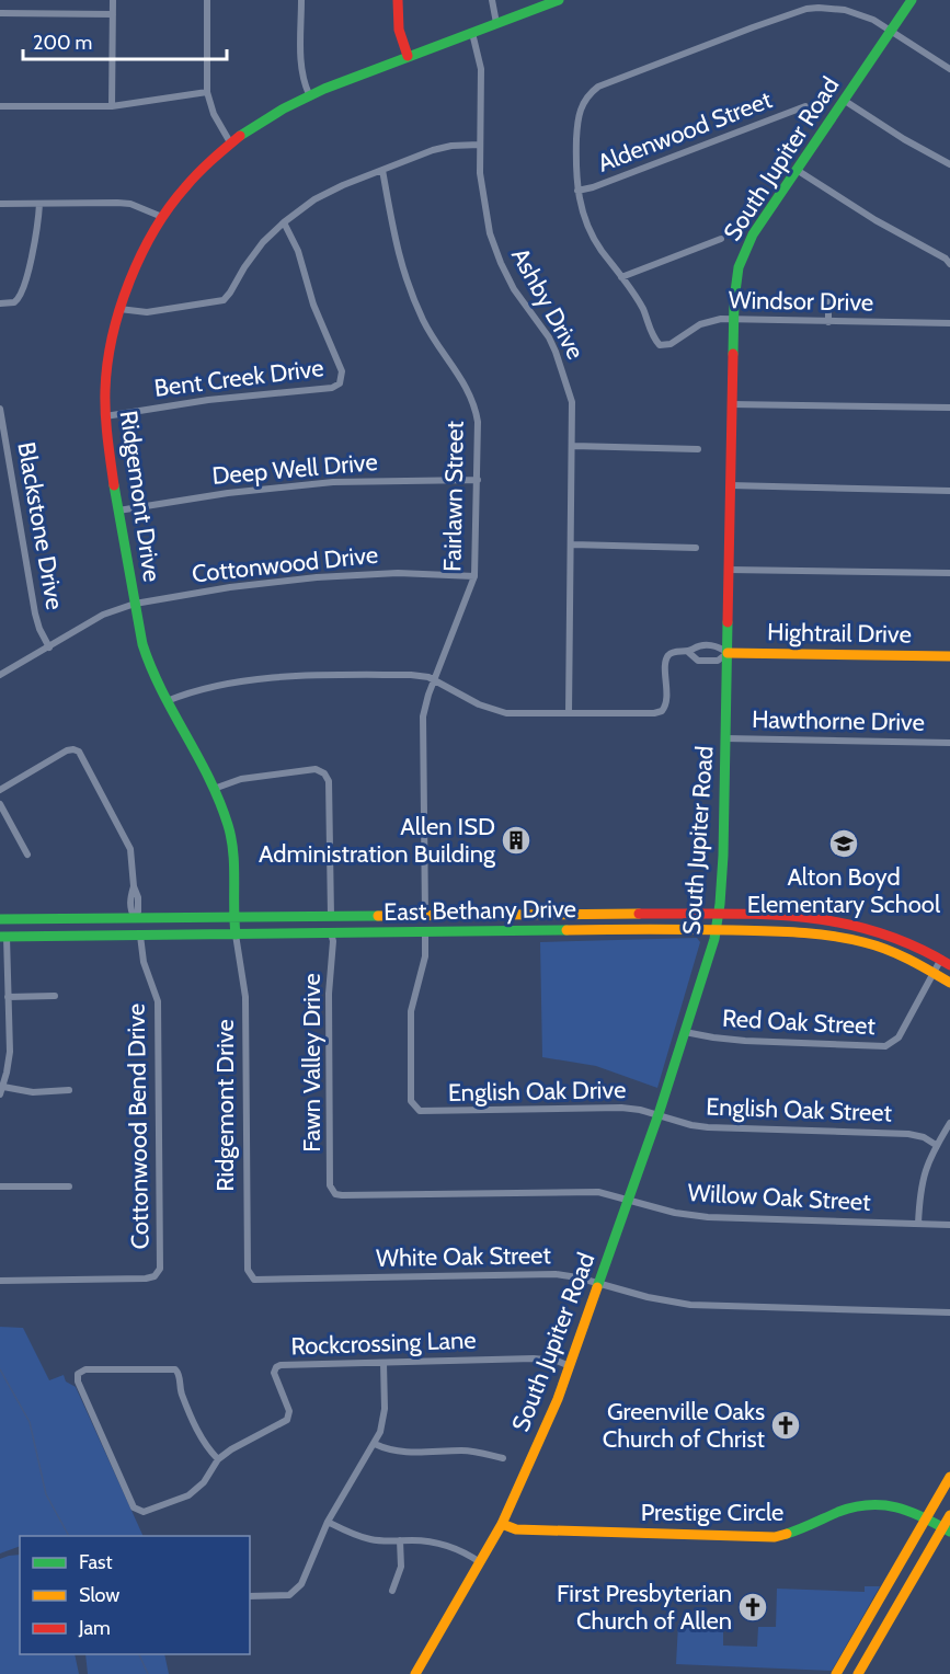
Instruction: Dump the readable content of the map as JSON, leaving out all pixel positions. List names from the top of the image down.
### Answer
{
  "streets": {
    "street": [
      "Aldenwood Street",
      "South Jupiter Road",
      "Windsor Drive",
      "Ashby Drive",
      "Bent Creek Drive",
      "Deep Well Drive",
      "Ridgemont Drive",
      "Fairlawn Street",
      "Blackstone Drive",
      "Cottonwood Drive",
      "Hightrail Drive",
      "Hawthorne Drive",
      "East Bethany Drive",
      "Red Oak Street",
      "Fawn Valley Drive",
      "English Oak Drive",
      "English Oak Street",
      "Cottonwood Bend Drive",
      "Willow Oak Street",
      "White Oak Street",
      "Rockcrossing Lane",
      "Prestige Circle"
    ]
  },
  "crossings": [
    ["South Jupiter Road", "Windsor Drive"],
    ["South Jupiter Road", "Hightrail Drive"],
    ["South Jupiter Road", "Hawthorne Drive"],
    ["South Jupiter Road", "East Bethany Drive"],
    ["South Jupiter Road", "Red Oak Street"],
    ["South Jupiter Road", "English Oak Drive"],
    ["South Jupiter Road", "English Oak Street"],
    ["South Jupiter Road", "Willow Oak Street"],
    ["South Jupiter Road", "White Oak Street"],
    ["South Jupiter Road", "Rockcrossing Lane"],
    ["South Jupiter Road", "Prestige Circle"],
    ["Ashby Drive", "Ridgemont Drive"],
    ["Ashby Drive", "Hightrail Drive"],
    ["Bent Creek Drive", "Ridgemont Drive"],
    ["Deep Well Drive", "Ridgemont Drive"],
    ["Deep Well Drive", "Fairlawn Street"],
    ["Ridgemont Drive", "Cottonwood Drive"],
    ["Ridgemont Drive", "East Bethany Drive"],
    ["Ridgemont Drive", "White Oak Street"],
    ["Fairlawn Street", "Cottonwood Drive"],
    ["Fairlawn Street", "East Bethany Drive"],
    ["Blackstone Drive", "Cottonwood Drive"],
    ["East Bethany Drive", "Red Oak Street"],
    ["East Bethany Drive", "Fawn Valley Drive"],
    ["East Bethany Drive", "English Oak Drive"],
    ["East Bethany Drive", "Cottonwood Bend Drive"],
    ["Fawn Valley Drive", "Willow Oak Street"],
    ["English Oak Drive", "English Oak Street"]
  ],
  "places": {
    "building": ["Allen ISD Administration Building"],
    "school or university": ["Alton Boyd Elementary School"],
    "church": ["Greenville Oaks Church of Christ", "First Presbyterian Church of Allen"]
  },
  "legend": ["Fast", "Slow", "Jam"],
  "scale_bar": "200 m"
}
